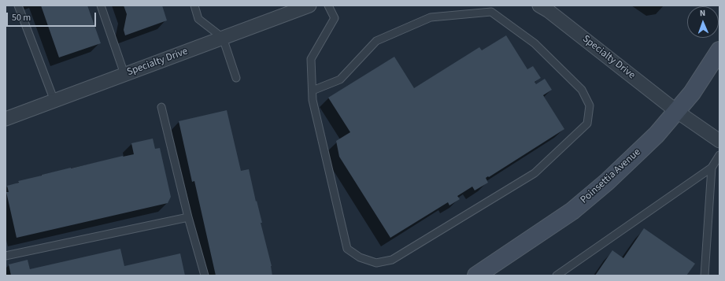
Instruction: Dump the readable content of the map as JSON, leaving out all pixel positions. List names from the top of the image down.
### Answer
{
  "streets": {
    "main road": ["Poinsettia Avenue"],
    "street": ["Specialty Drive"]
  },
  "crossings": [
    ["Specialty Drive", "Poinsettia Avenue"]
  ],
  "scale_bar": "50 m",
  "north": "top"
}
